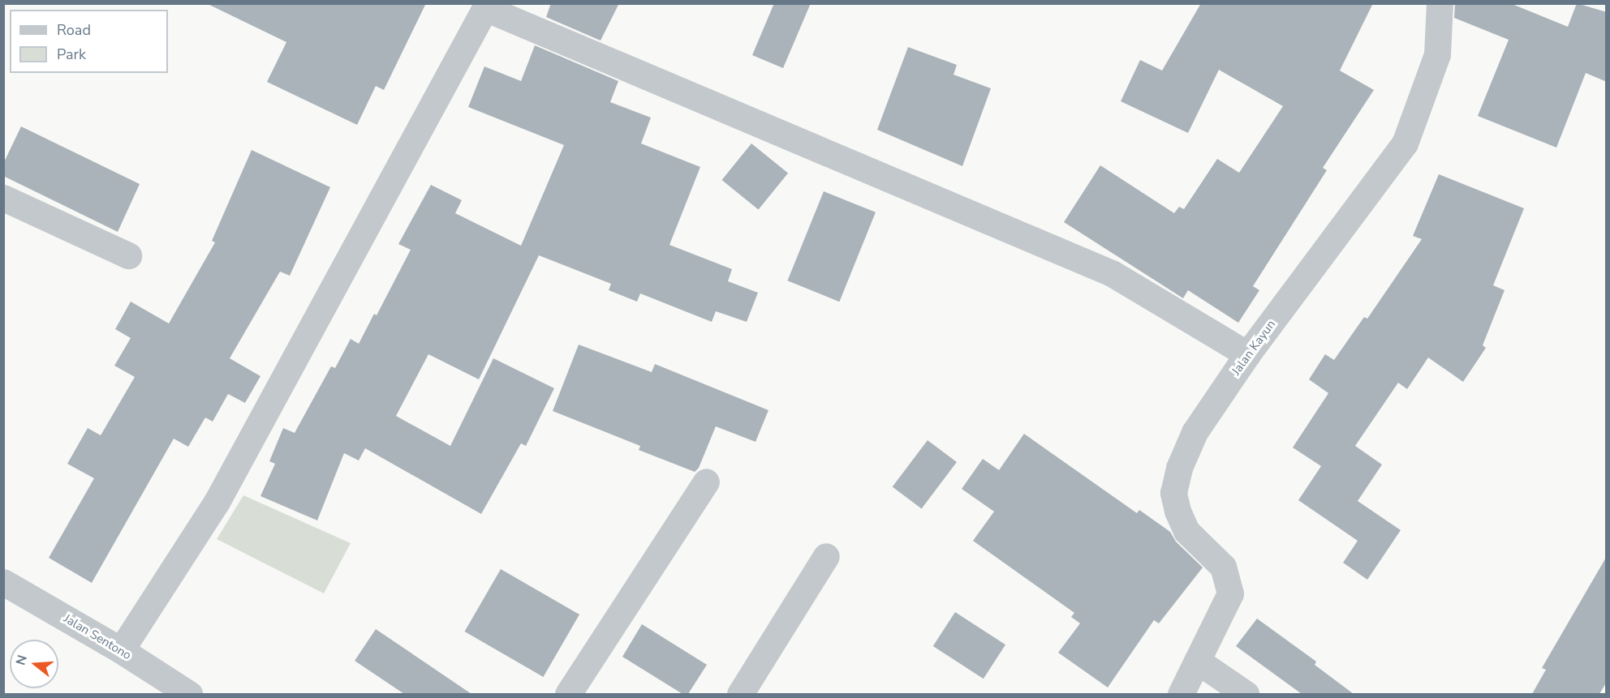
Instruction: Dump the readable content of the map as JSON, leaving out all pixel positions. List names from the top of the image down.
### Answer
{
  "streets": {
    "street": ["Jalan Kayun", "Jalan Sentono"]
  },
  "legend": ["Road", "Park"],
  "north": "left"
}
